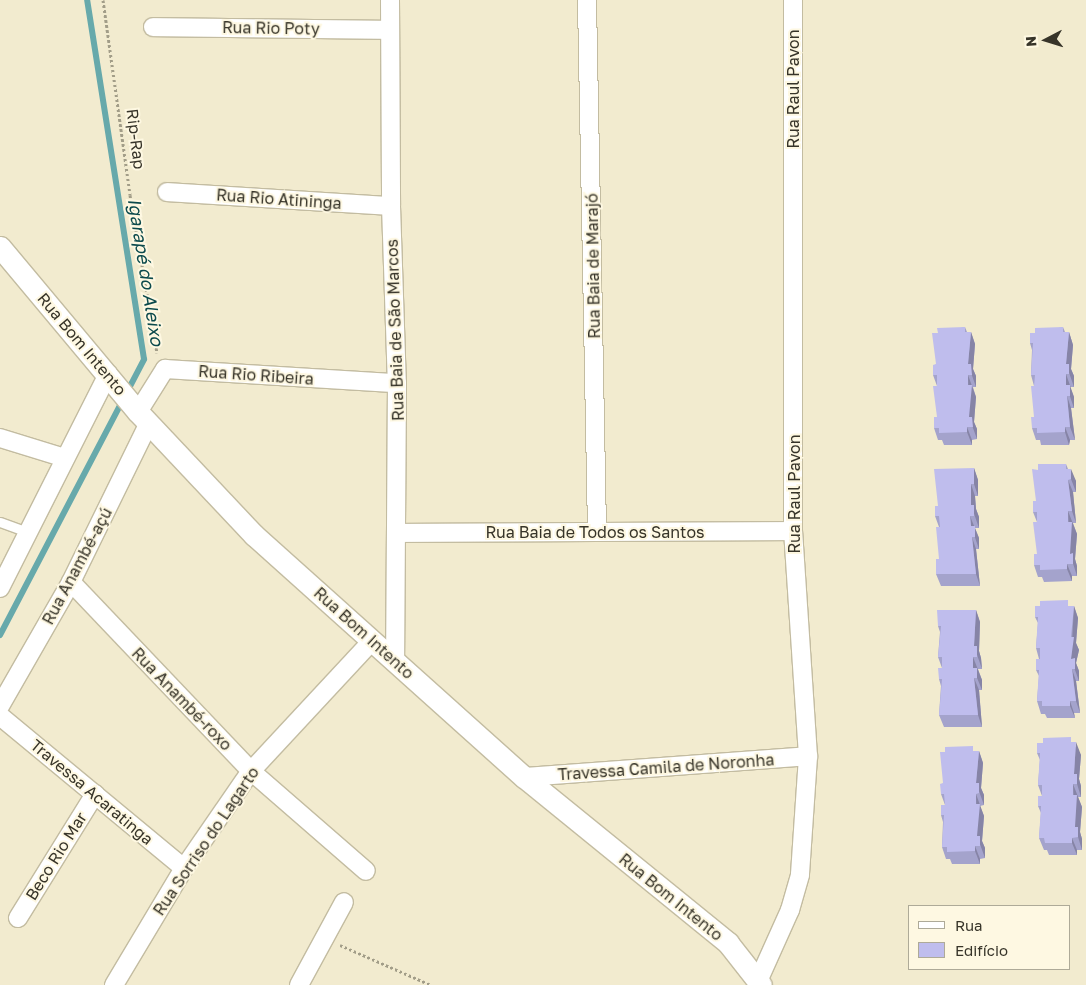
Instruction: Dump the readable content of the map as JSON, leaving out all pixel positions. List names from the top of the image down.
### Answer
{
  "streets": {
    "street": [
      "Rua Rio Poty",
      "Rua Raul Pavon",
      "Rua Rio Atininga",
      "Rua Baia de Marajó",
      "Rua Baia de São Marcos",
      "Rua Bom Intento",
      "Rua Rio Ribeira",
      "Rua Baia de Todos os Santos",
      "Rua Anambé-açú",
      "Rua Anambé-roxo",
      "Travessa Camila de Noronha",
      "Travessa Acaratinga",
      "Rua Sorriso do Lagarto",
      "Beco Rio Mar"
    ],
    "path": ["Rip-Rap"]
  },
  "crossings": [
    ["Rua Rio Poty", "Rua Baia de São Marcos"],
    ["Rua Raul Pavon", "Rua Bom Intento"],
    ["Rua Raul Pavon", "Rua Baia de Todos os Santos"],
    ["Rua Raul Pavon", "Travessa Camila de Noronha"],
    ["Rip-Rap", "Rua Rio Ribeira"],
    ["Rua Rio Atininga", "Rua Baia de São Marcos"],
    ["Rua Baia de Marajó", "Rua Baia de Todos os Santos"],
    ["Rua Baia de São Marcos", "Rua Bom Intento"],
    ["Rua Baia de São Marcos", "Rua Rio Ribeira"],
    ["Rua Baia de São Marcos", "Rua Baia de Todos os Santos"],
    ["Rua Bom Intento", "Rua Anambé-açú"],
    ["Rua Bom Intento", "Travessa Camila de Noronha"],
    ["Rua Bom Intento", "Rua Sorriso do Lagarto"],
    ["Rua Anambé-açú", "Rua Anambé-roxo"],
    ["Rua Anambé-roxo", "Rua Sorriso do Lagarto"],
    ["Travessa Acaratinga", "Rua Sorriso do Lagarto"],
    ["Travessa Acaratinga", "Beco Rio Mar"]
  ],
  "water": ["Igarapé do Aleixo"],
  "legend": ["Rua", "Edifício"],
  "north": "left"
}
